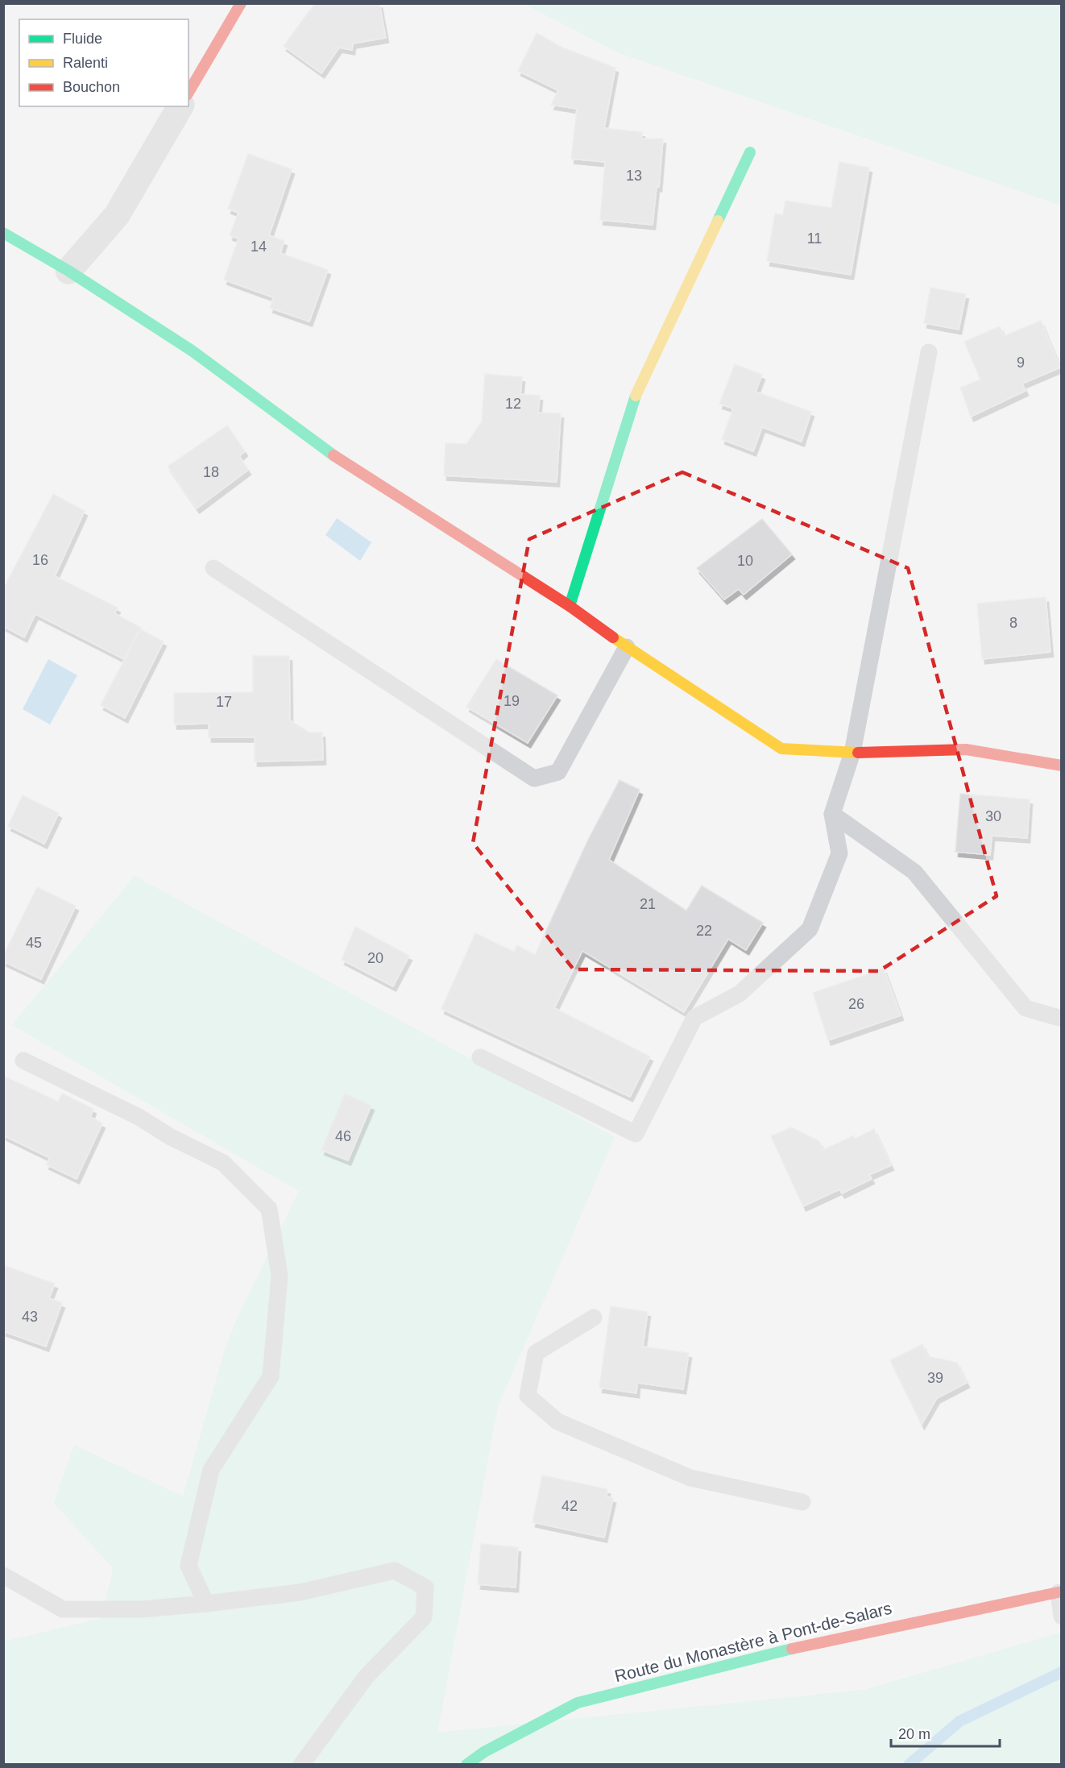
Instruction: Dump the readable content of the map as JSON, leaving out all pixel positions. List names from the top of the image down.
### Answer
{
  "streets": {
    "street": ["Route du Monastère à Pont-de-Salars"]
  },
  "house_numbers": [
    "13",
    "11",
    "14",
    "9",
    "12",
    "18",
    "16",
    "10",
    "8",
    "19",
    "17",
    "30",
    "21",
    "22",
    "45",
    "20",
    "26",
    "46",
    "43",
    "39",
    "42"
  ],
  "legend": ["Fluide", "Ralenti", "Bouchon"],
  "scale_bar": "20 m"
}
